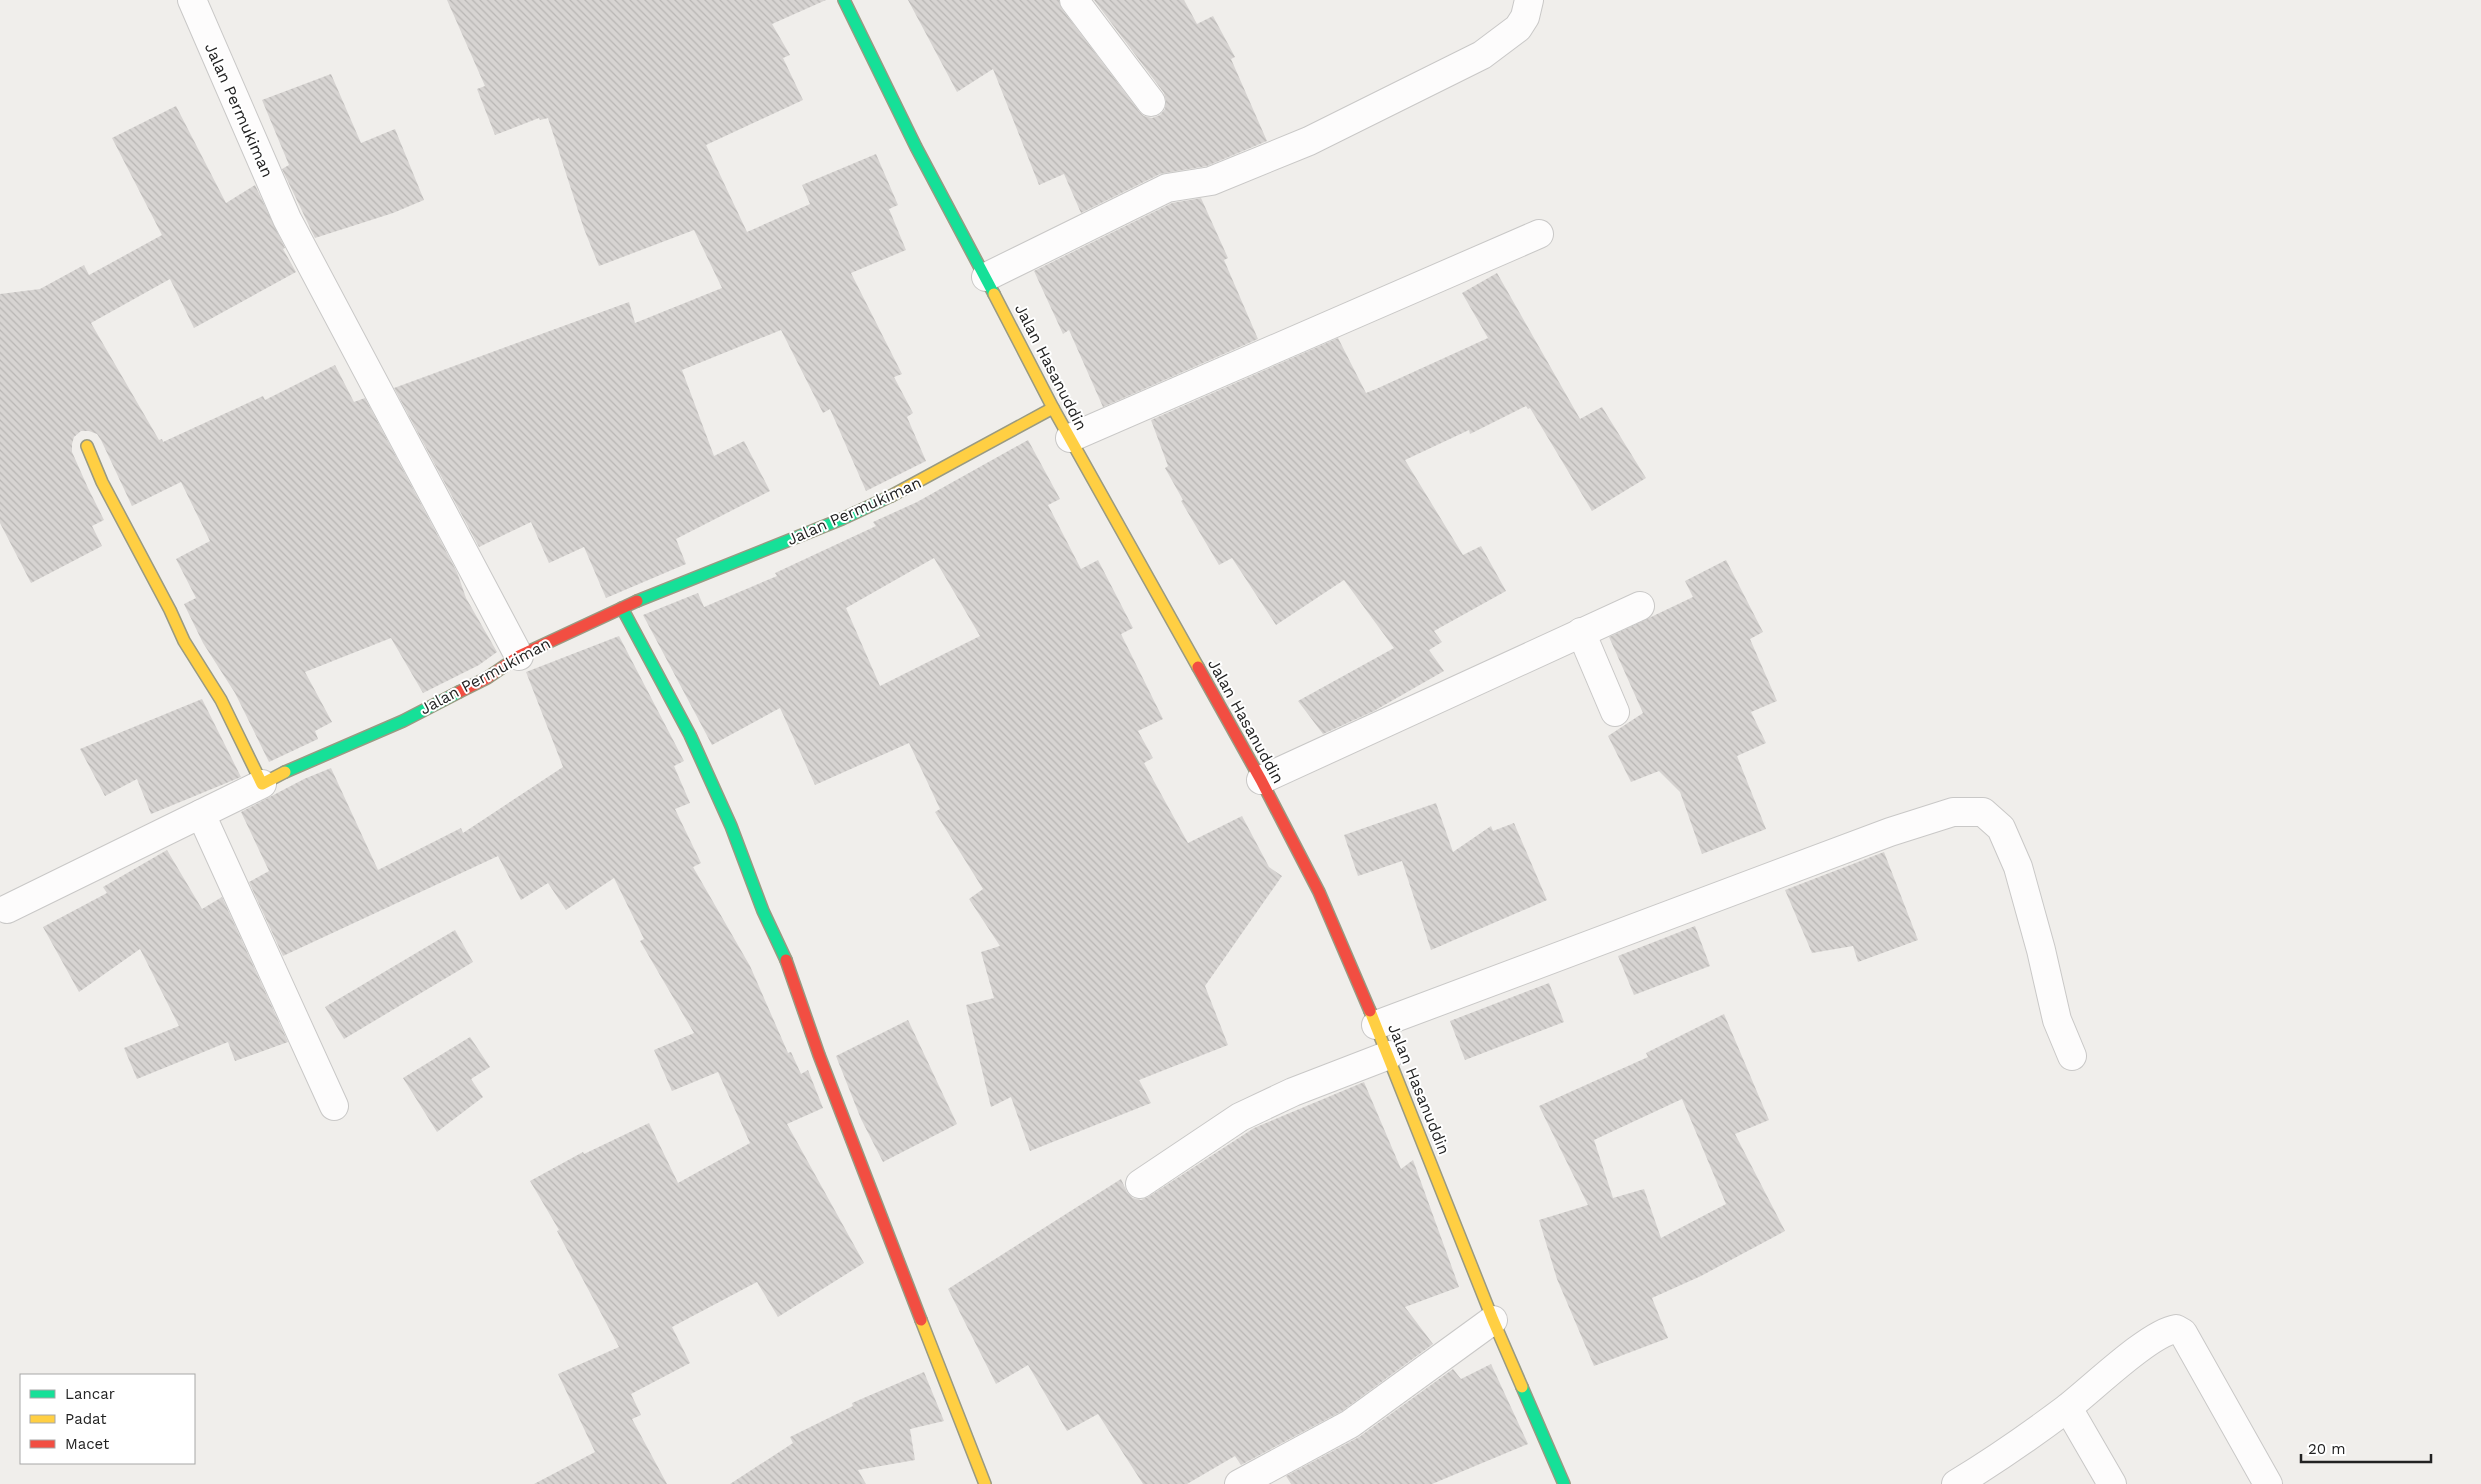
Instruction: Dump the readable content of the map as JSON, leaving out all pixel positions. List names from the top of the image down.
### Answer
{
  "streets": {
    "street": ["Jalan Permukiman", "Jalan Hasanuddin"]
  },
  "crossings": [
    ["Jalan Permukiman", "Jalan Hasanuddin"]
  ],
  "legend": ["Lancar", "Padat", "Macet"],
  "scale_bar": "20 m"
}
